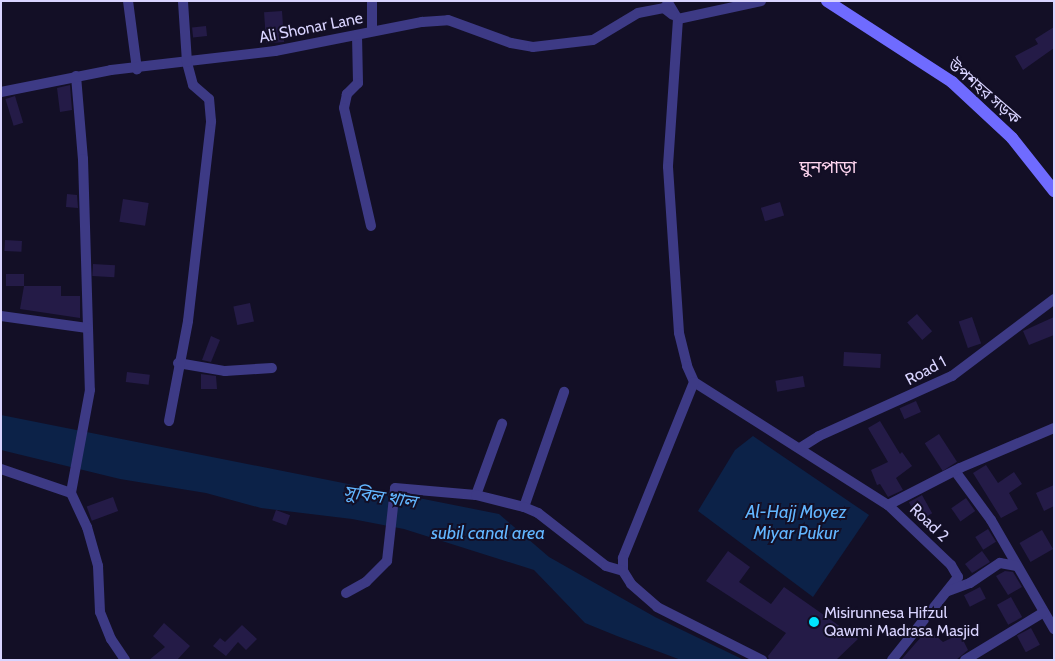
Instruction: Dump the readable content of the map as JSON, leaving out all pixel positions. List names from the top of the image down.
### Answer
{
  "streets": {
    "main road": ["উপশহর সড়ক"],
    "street": ["Ali Shonar Lane", "Road 1", "Road 2"]
  },
  "districts": ["ঘুনপাড়া"],
  "water": ["সুবিল খাল", "Al-Hajj Moyez Miyar Pukur", "subil canal area"],
  "places": ["Misirunnesa Hifzul Qawmi Madrasa Masjid"]
}
